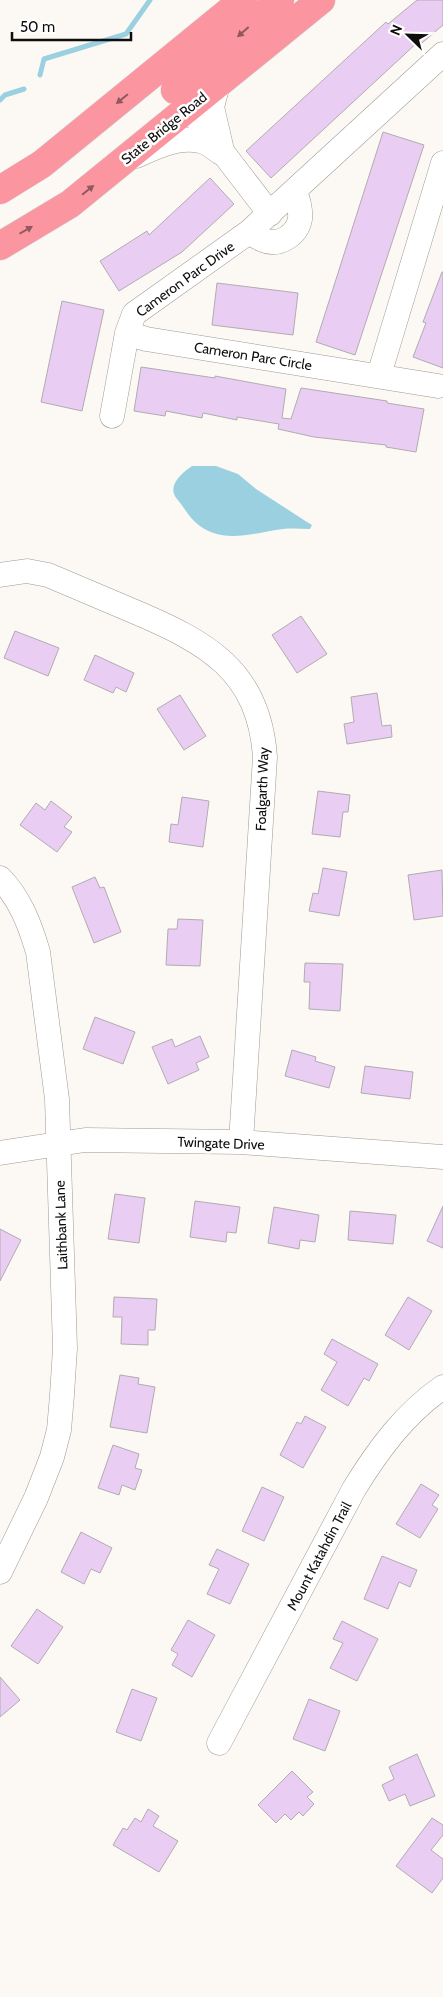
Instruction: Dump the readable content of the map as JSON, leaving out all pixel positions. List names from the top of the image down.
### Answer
{
  "streets": {
    "highway": ["State Bridge Road"],
    "street": [
      "Cameron Parc Drive",
      "Cameron Parc Circle",
      "Foalgarth Way",
      "Twingate Drive",
      "Laithbank Lane",
      "Mount Katahdin Trail"
    ]
  },
  "crossings": [
    ["Cameron Parc Drive", "Cameron Parc Circle"],
    ["Foalgarth Way", "Twingate Drive"],
    ["Twingate Drive", "Laithbank Lane"]
  ],
  "scale_bar": "50 m",
  "north": "top left"
}
